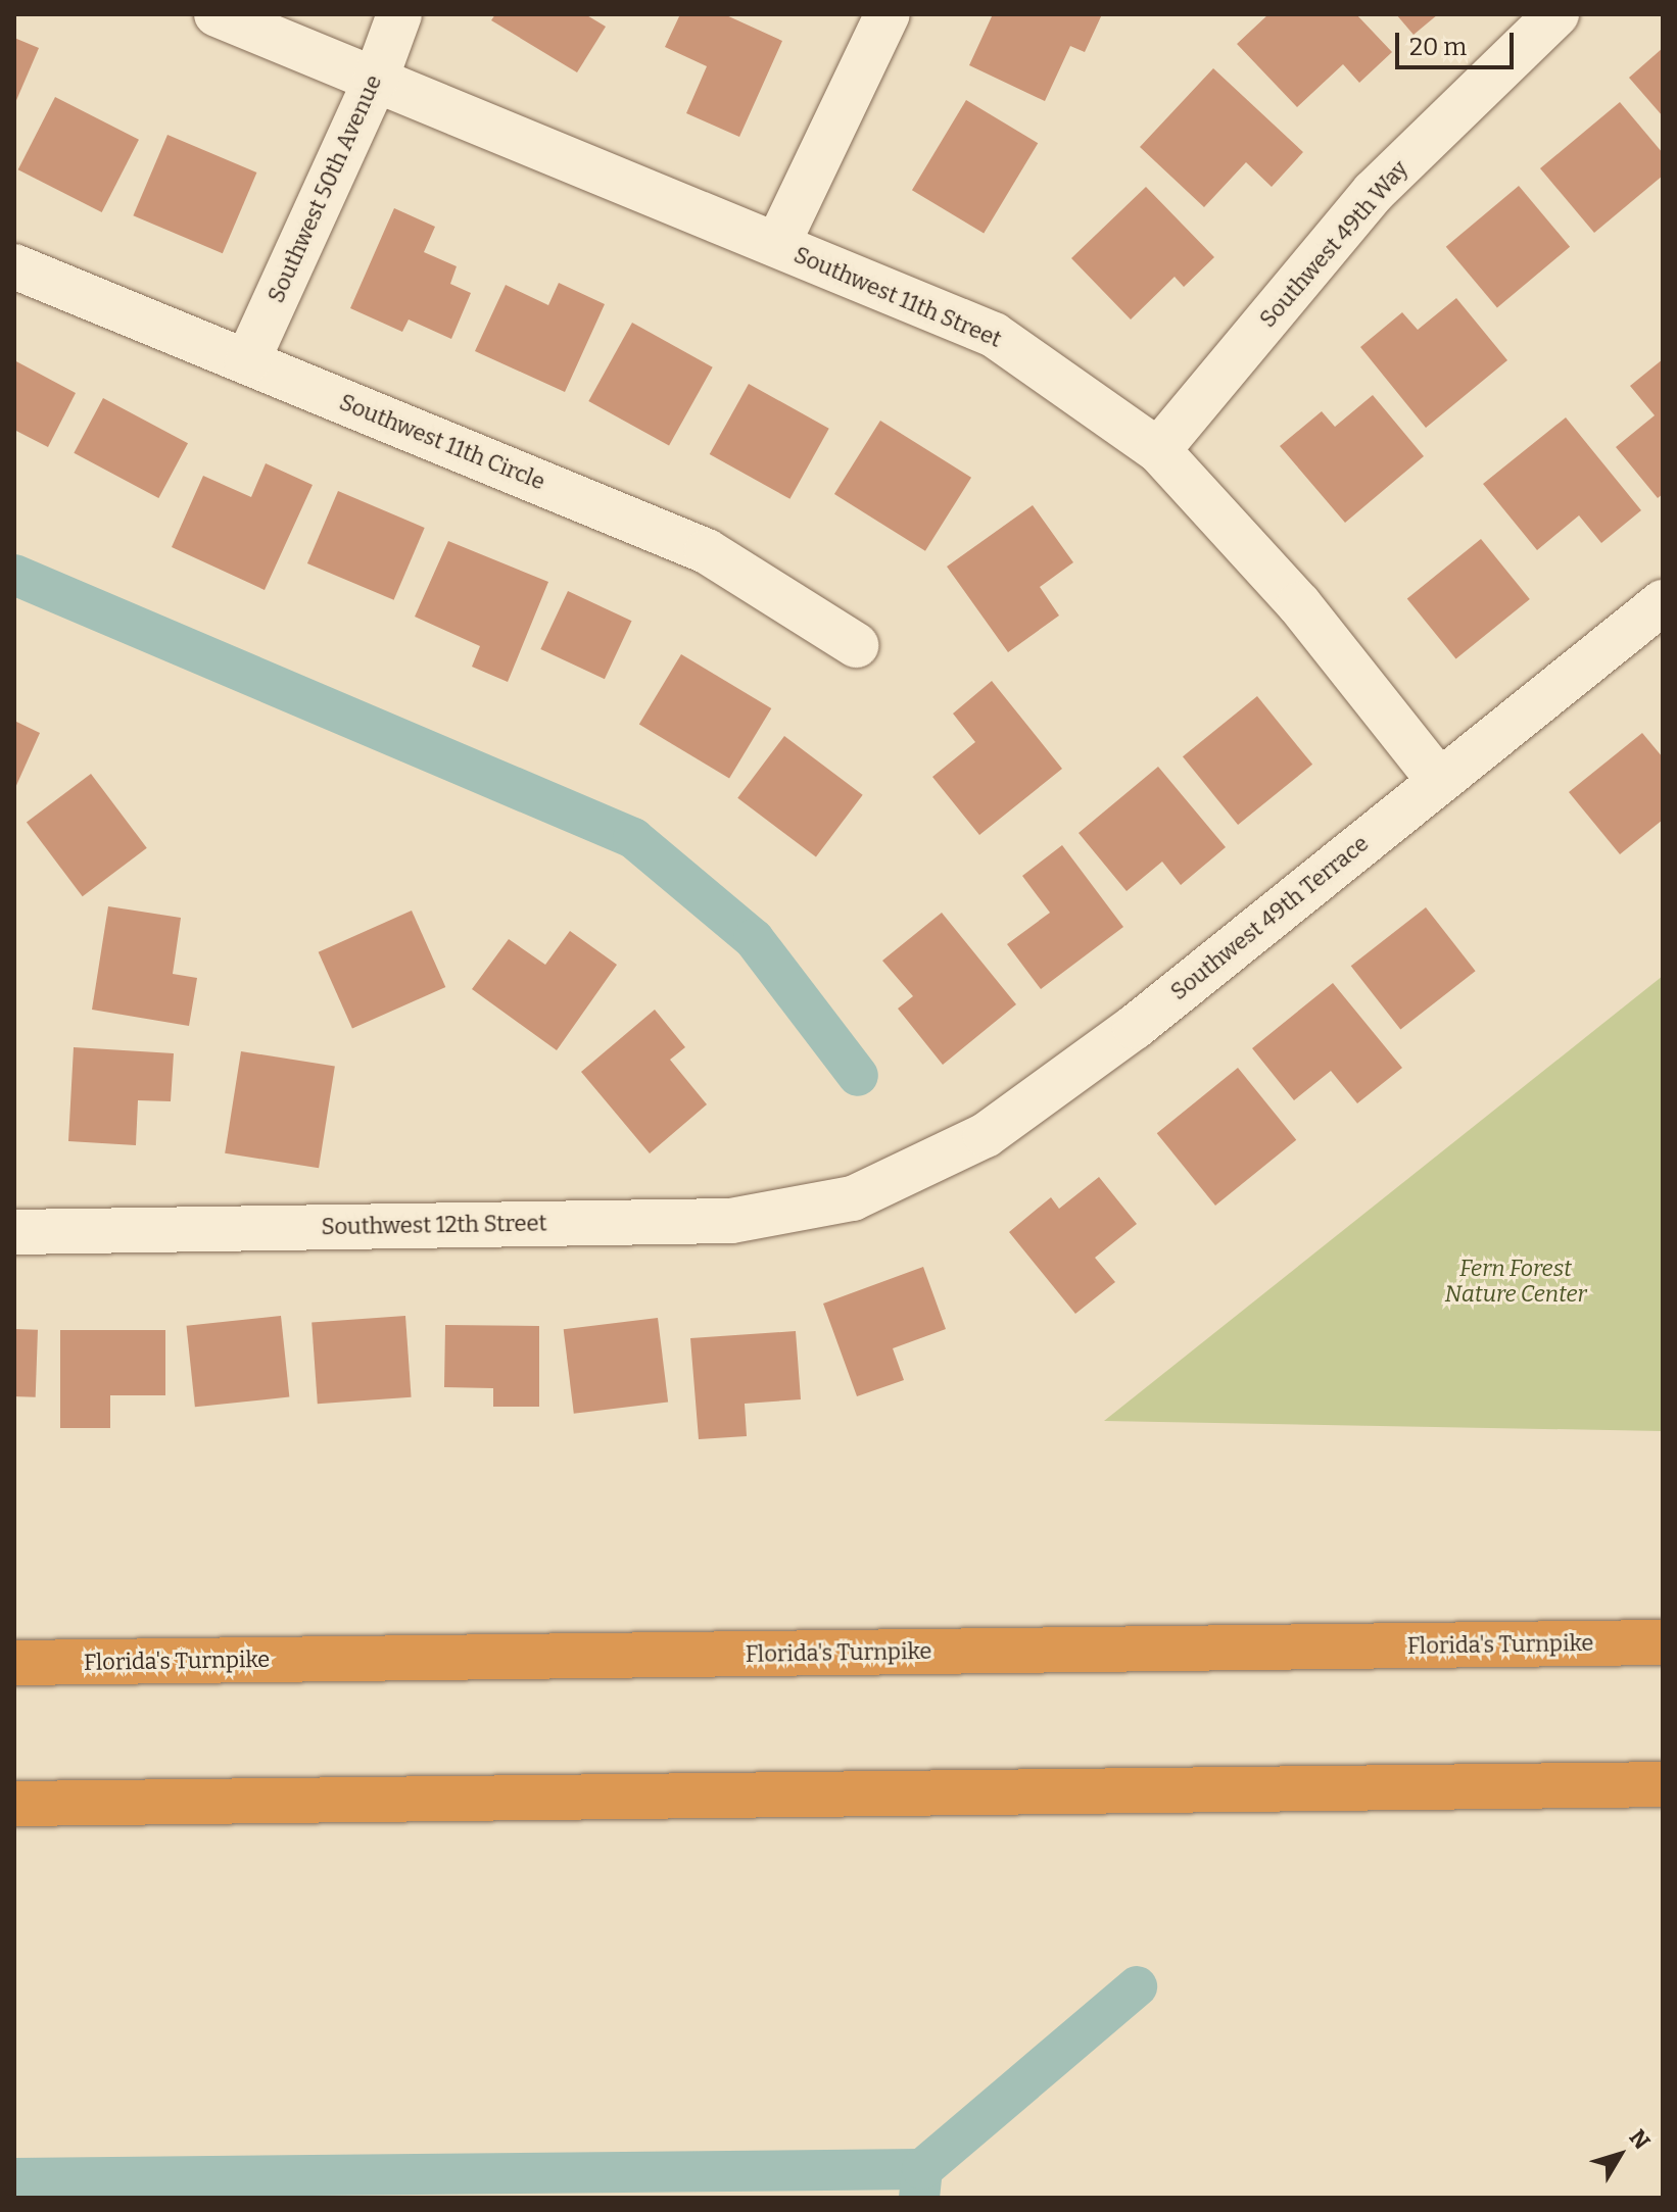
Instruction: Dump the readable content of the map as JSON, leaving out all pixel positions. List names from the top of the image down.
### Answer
{
  "streets": {
    "highway": ["Florida's Turnpike"],
    "street": [
      "Southwest 50th Avenue",
      "Southwest 49th Way",
      "Southwest 11th Street",
      "Southwest 11th Circle",
      "Southwest 49th Terrace",
      "Southwest 12th Street"
    ]
  },
  "crossings": [
    ["Southwest 50th Avenue", "Southwest 11th Street"],
    ["Southwest 50th Avenue", "Southwest 11th Circle"],
    ["Southwest 49th Way", "Southwest 11th Street"],
    ["Southwest 11th Street", "Southwest 49th Terrace"],
    ["Southwest 49th Terrace", "Southwest 12th Street"]
  ],
  "parks": ["Fern Forest Nature Center"],
  "scale_bar": "20 m",
  "north": "top right"
}
